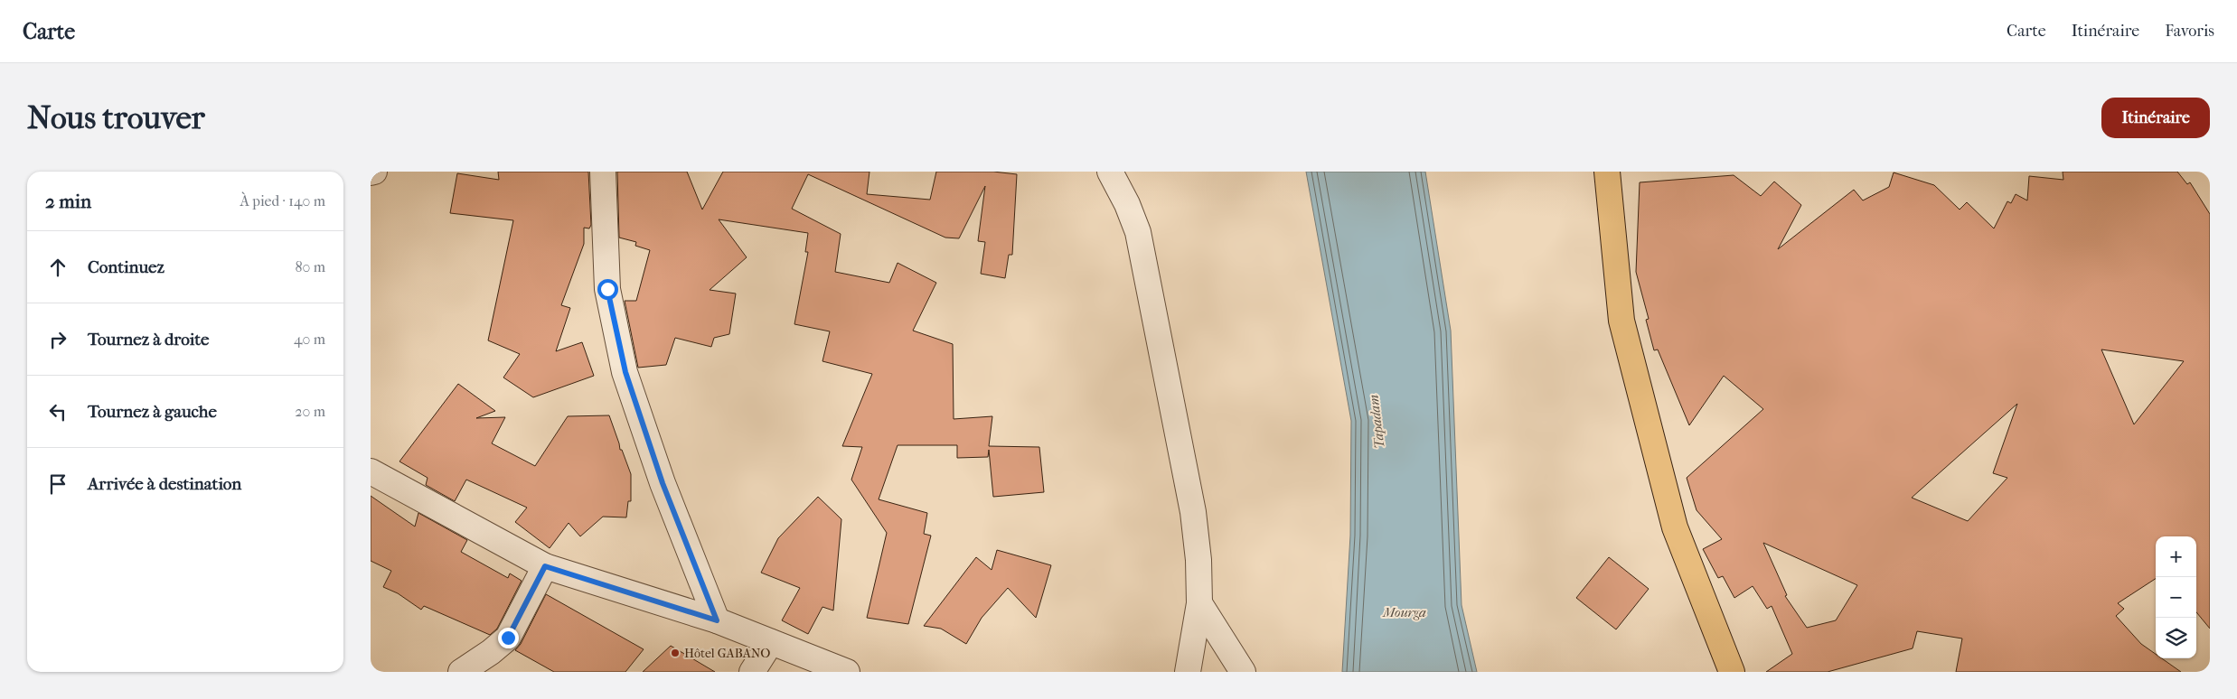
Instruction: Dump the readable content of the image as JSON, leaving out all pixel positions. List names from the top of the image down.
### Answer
{
  "water": ["Tapadam", "Mourga"],
  "places": ["Hôtel GABANO"],
  "page": {
    "header": "Carte",
    "nav": ["Carte", "Itinéraire", "Favoris"],
    "buttons": "Itinéraire",
    "title": "Nous trouver",
    "heading": ["2 min", "À pied · 140 m"],
    "list": [
      ["Continuez", "80 m"],
      ["Tournez à droite", "40 m"],
      ["Tournez à gauche", "20 m"],
      "Arrivée à destination"
    ],
    "map_buttons": ["+", "−"]
  }
}
